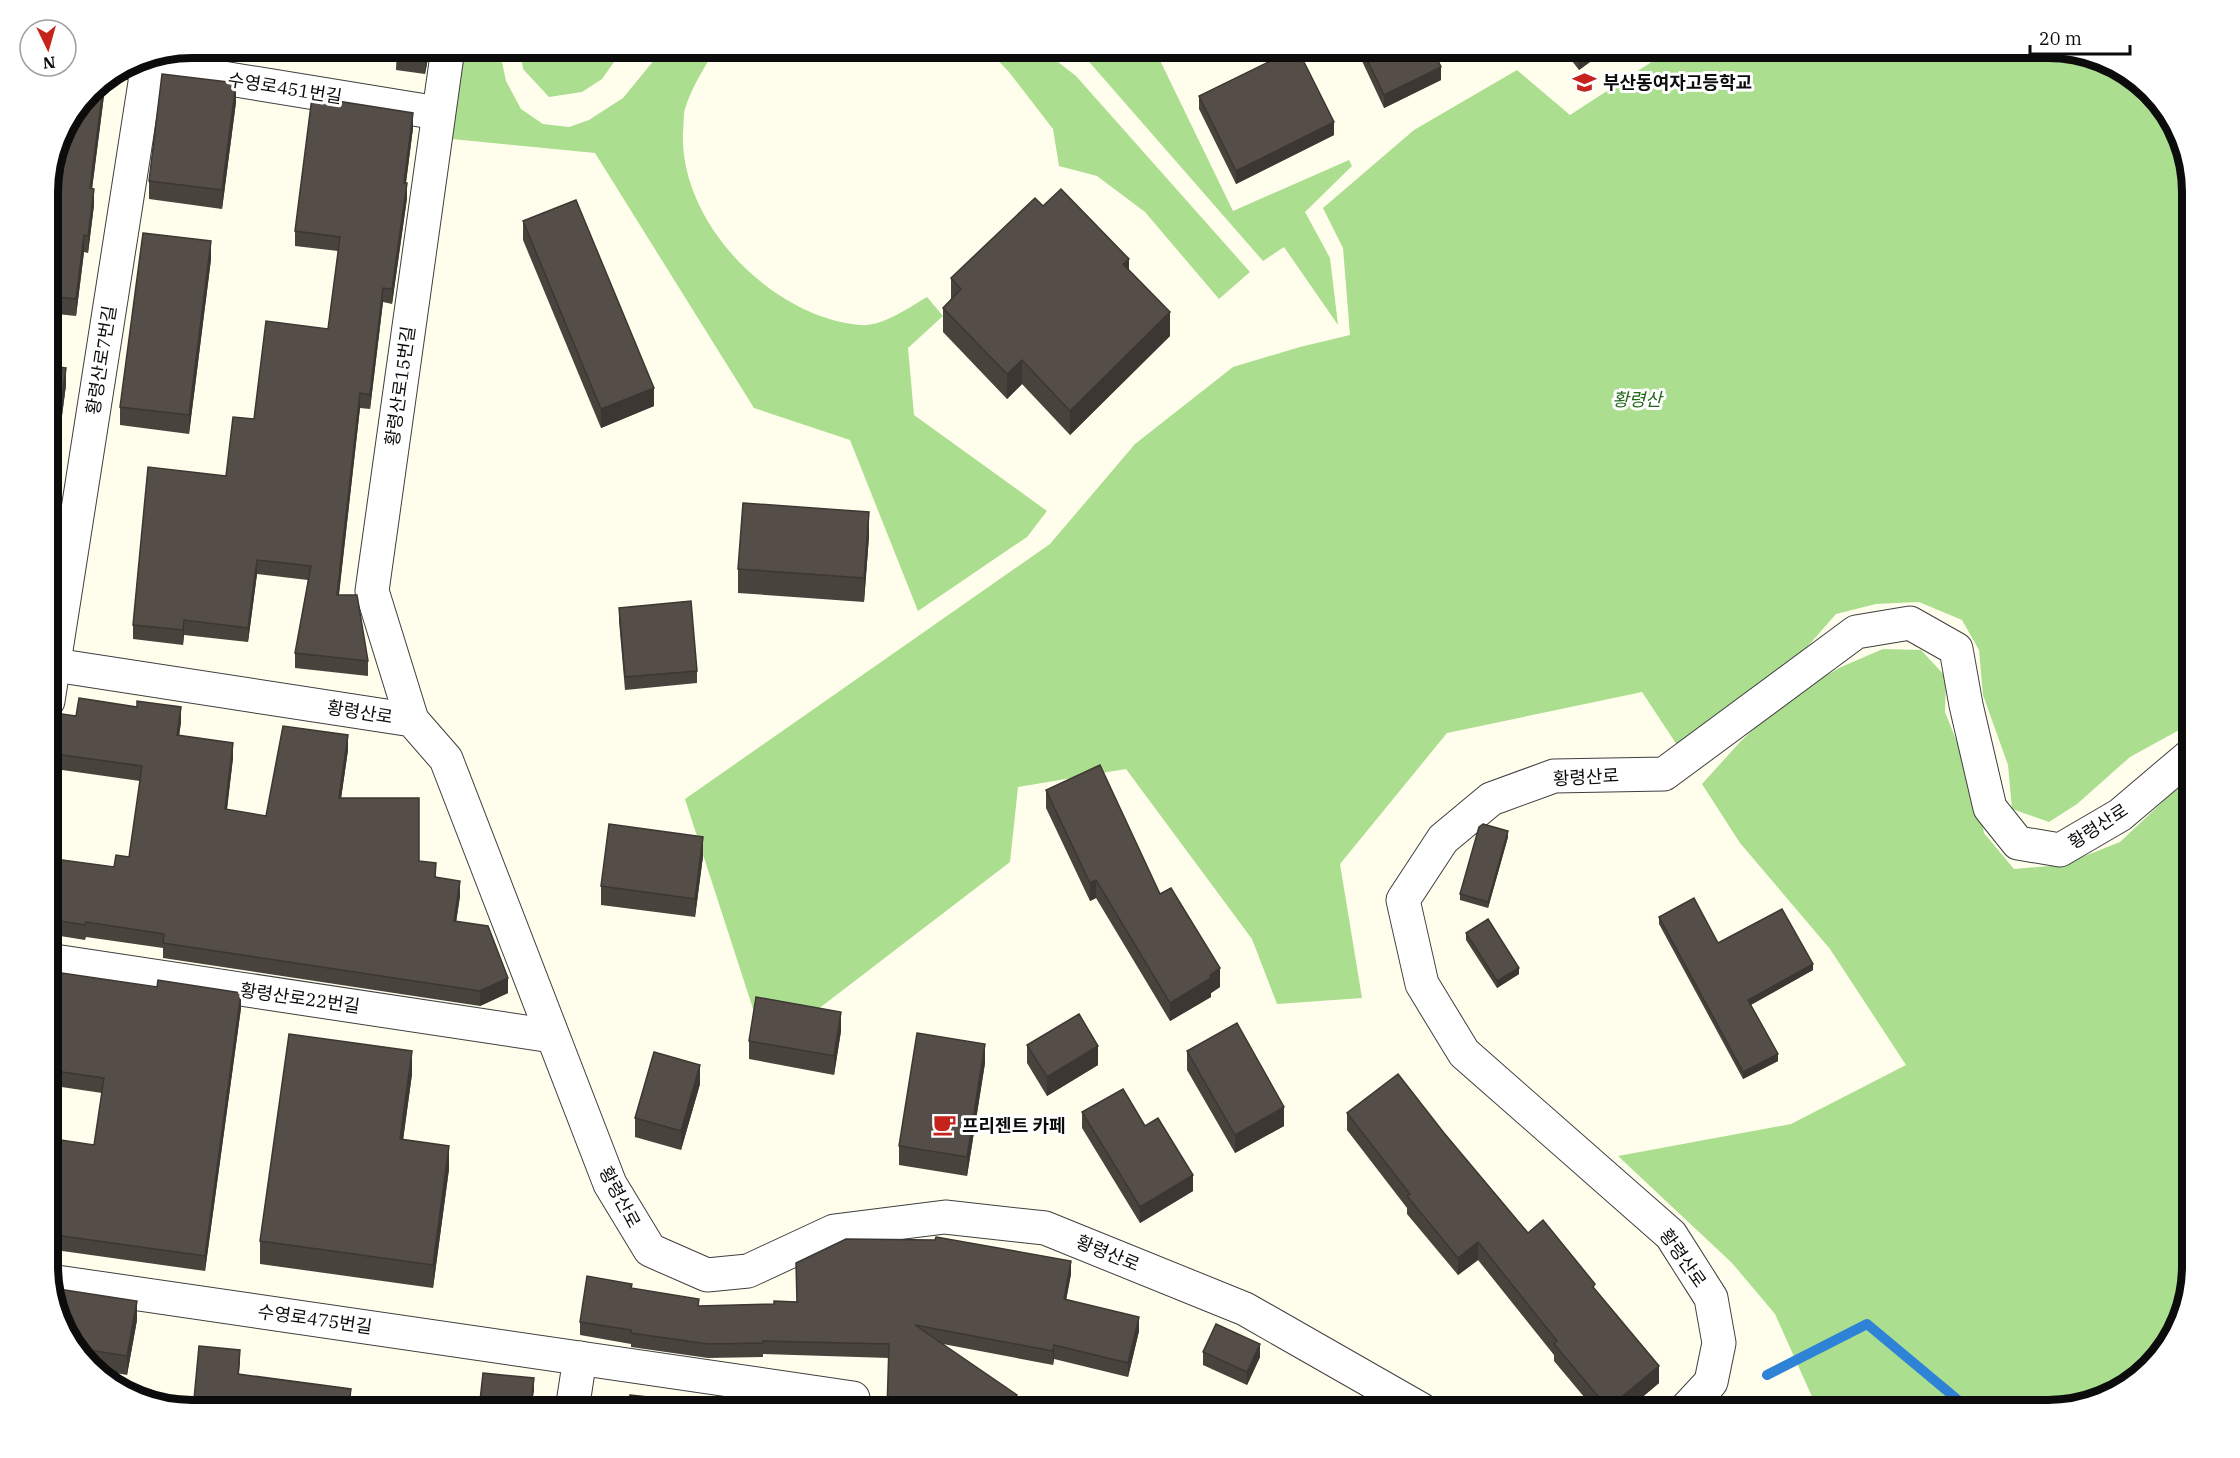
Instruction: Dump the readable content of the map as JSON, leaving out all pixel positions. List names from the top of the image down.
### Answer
{
  "streets": {
    "street": [
      "수영로451번길",
      "황령산로7번길",
      "황령산로15번길",
      "황령산로",
      "황령산로22번길",
      "수영로475번길"
    ]
  },
  "crossings": [
    ["수영로451번길", "황령산로15번길"],
    ["황령산로15번길", "황령산로"],
    ["황령산로", "황령산로22번길"]
  ],
  "parks": ["황령산"],
  "places": {
    "school or university": ["부산동여자고등학교"],
    "cafe": ["프리젠트 카페"]
  },
  "scale_bar": "20 m",
  "north": "bottom"
}
